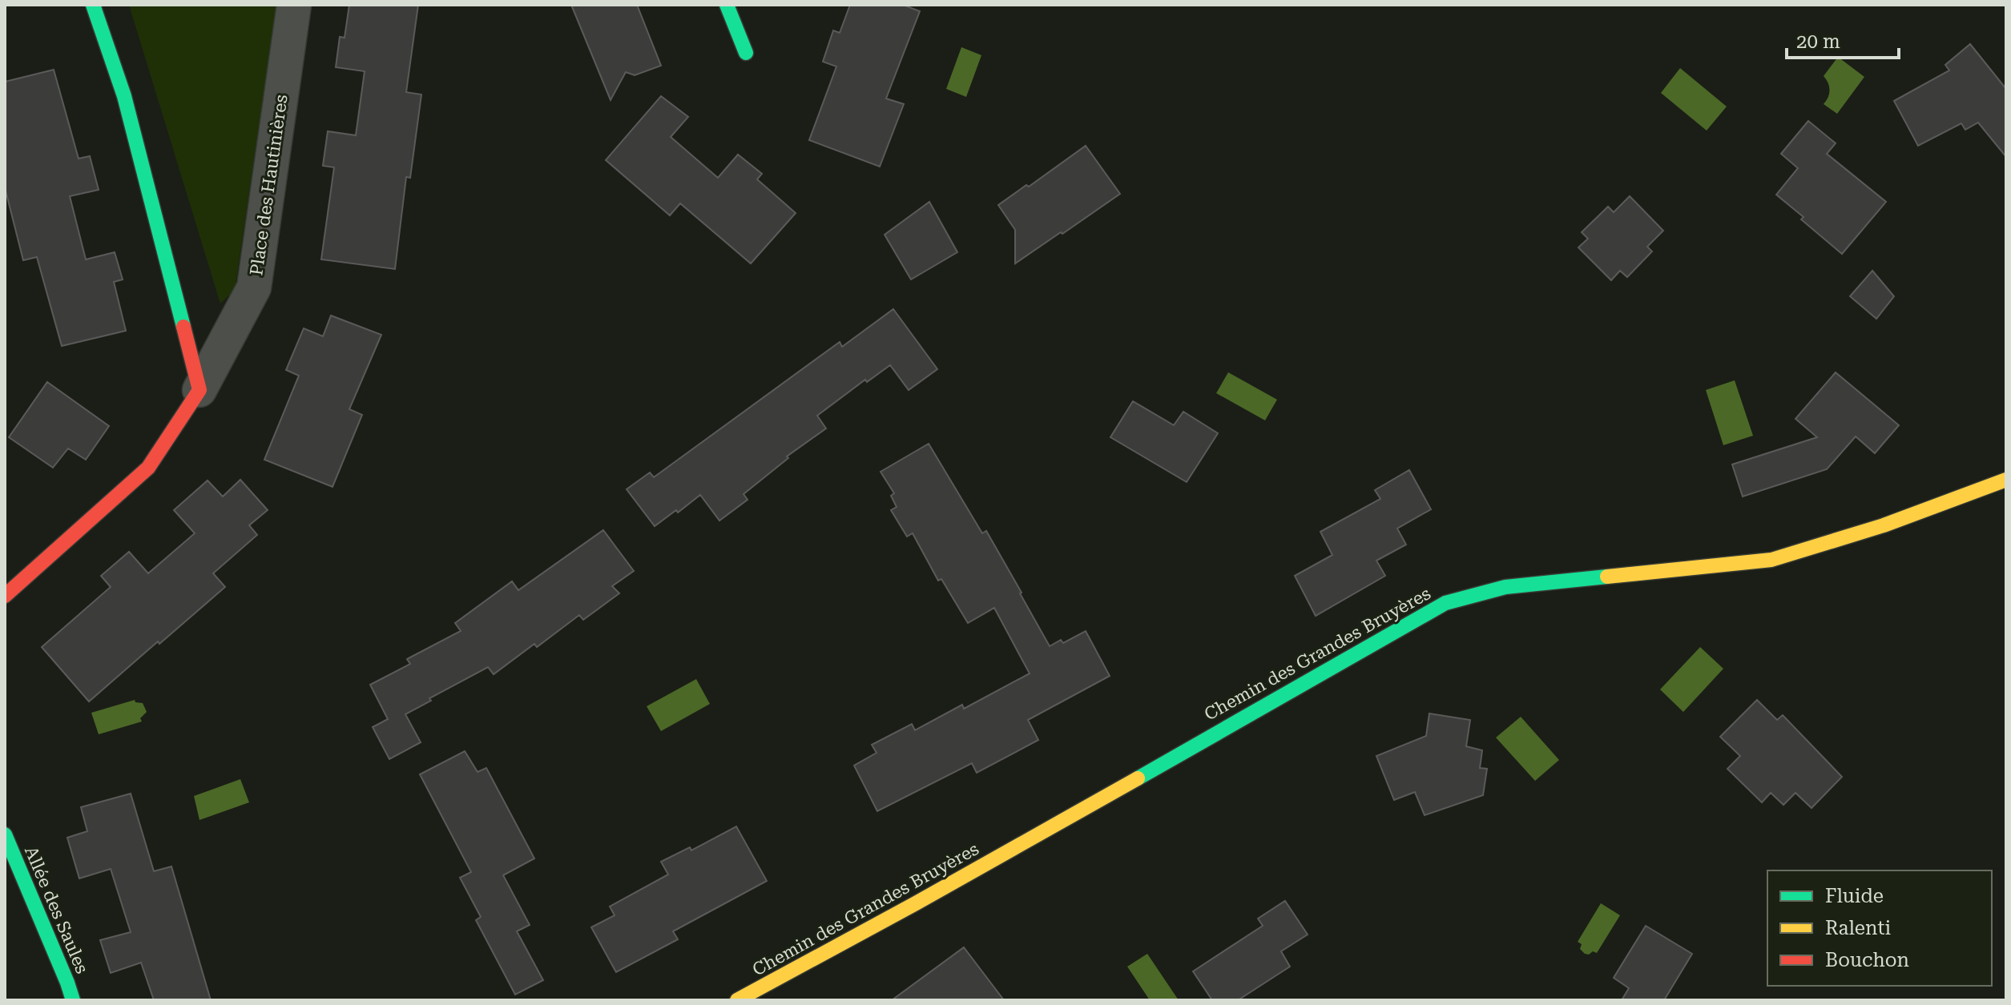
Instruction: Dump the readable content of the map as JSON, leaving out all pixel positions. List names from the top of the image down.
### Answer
{
  "streets": {
    "street": ["Place des Hautinières", "Chemin des Grandes Bruyères", "Allée des Saules"]
  },
  "legend": ["Fluide", "Ralenti", "Bouchon"],
  "scale_bar": "20 m"
}
